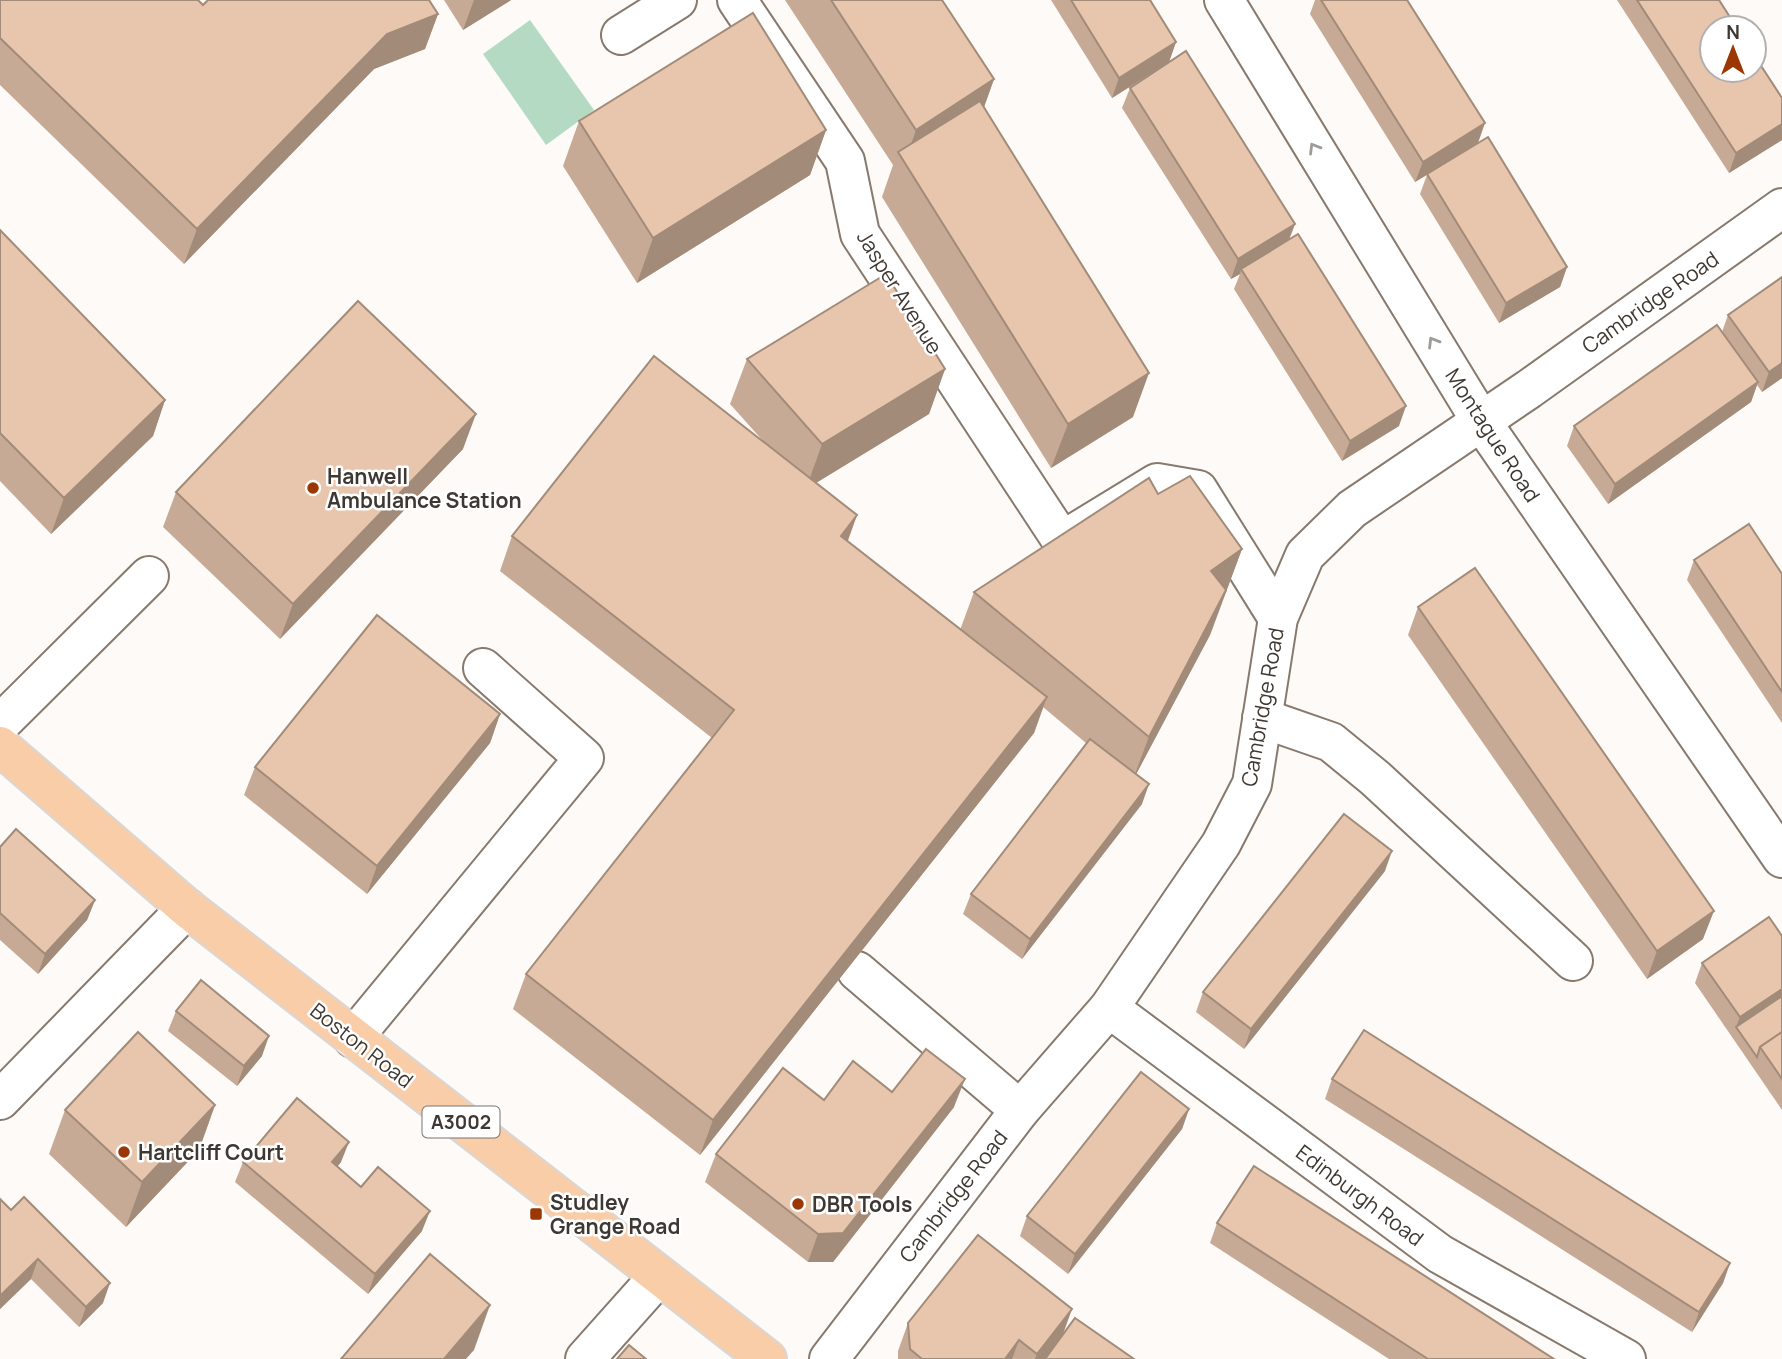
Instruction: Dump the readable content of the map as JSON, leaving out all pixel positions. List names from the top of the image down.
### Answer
{
  "streets": {
    "main road": ["Boston Road", "A3002"],
    "street": [
      "Jasper Avenue",
      "Cambridge Road",
      "Montague Road",
      "Edinburgh Road"
    ]
  },
  "crossings": [
    ["Cambridge Road", "Montague Road"],
    ["Cambridge Road", "Edinburgh Road"]
  ],
  "one_way": ["Montague Road"],
  "places": {
    "other": ["Hanwell Ambulance Station", "Hartcliff Court", "DBR Tools"],
    "transit": ["Studley Grange Road"]
  },
  "north": "top"
}
